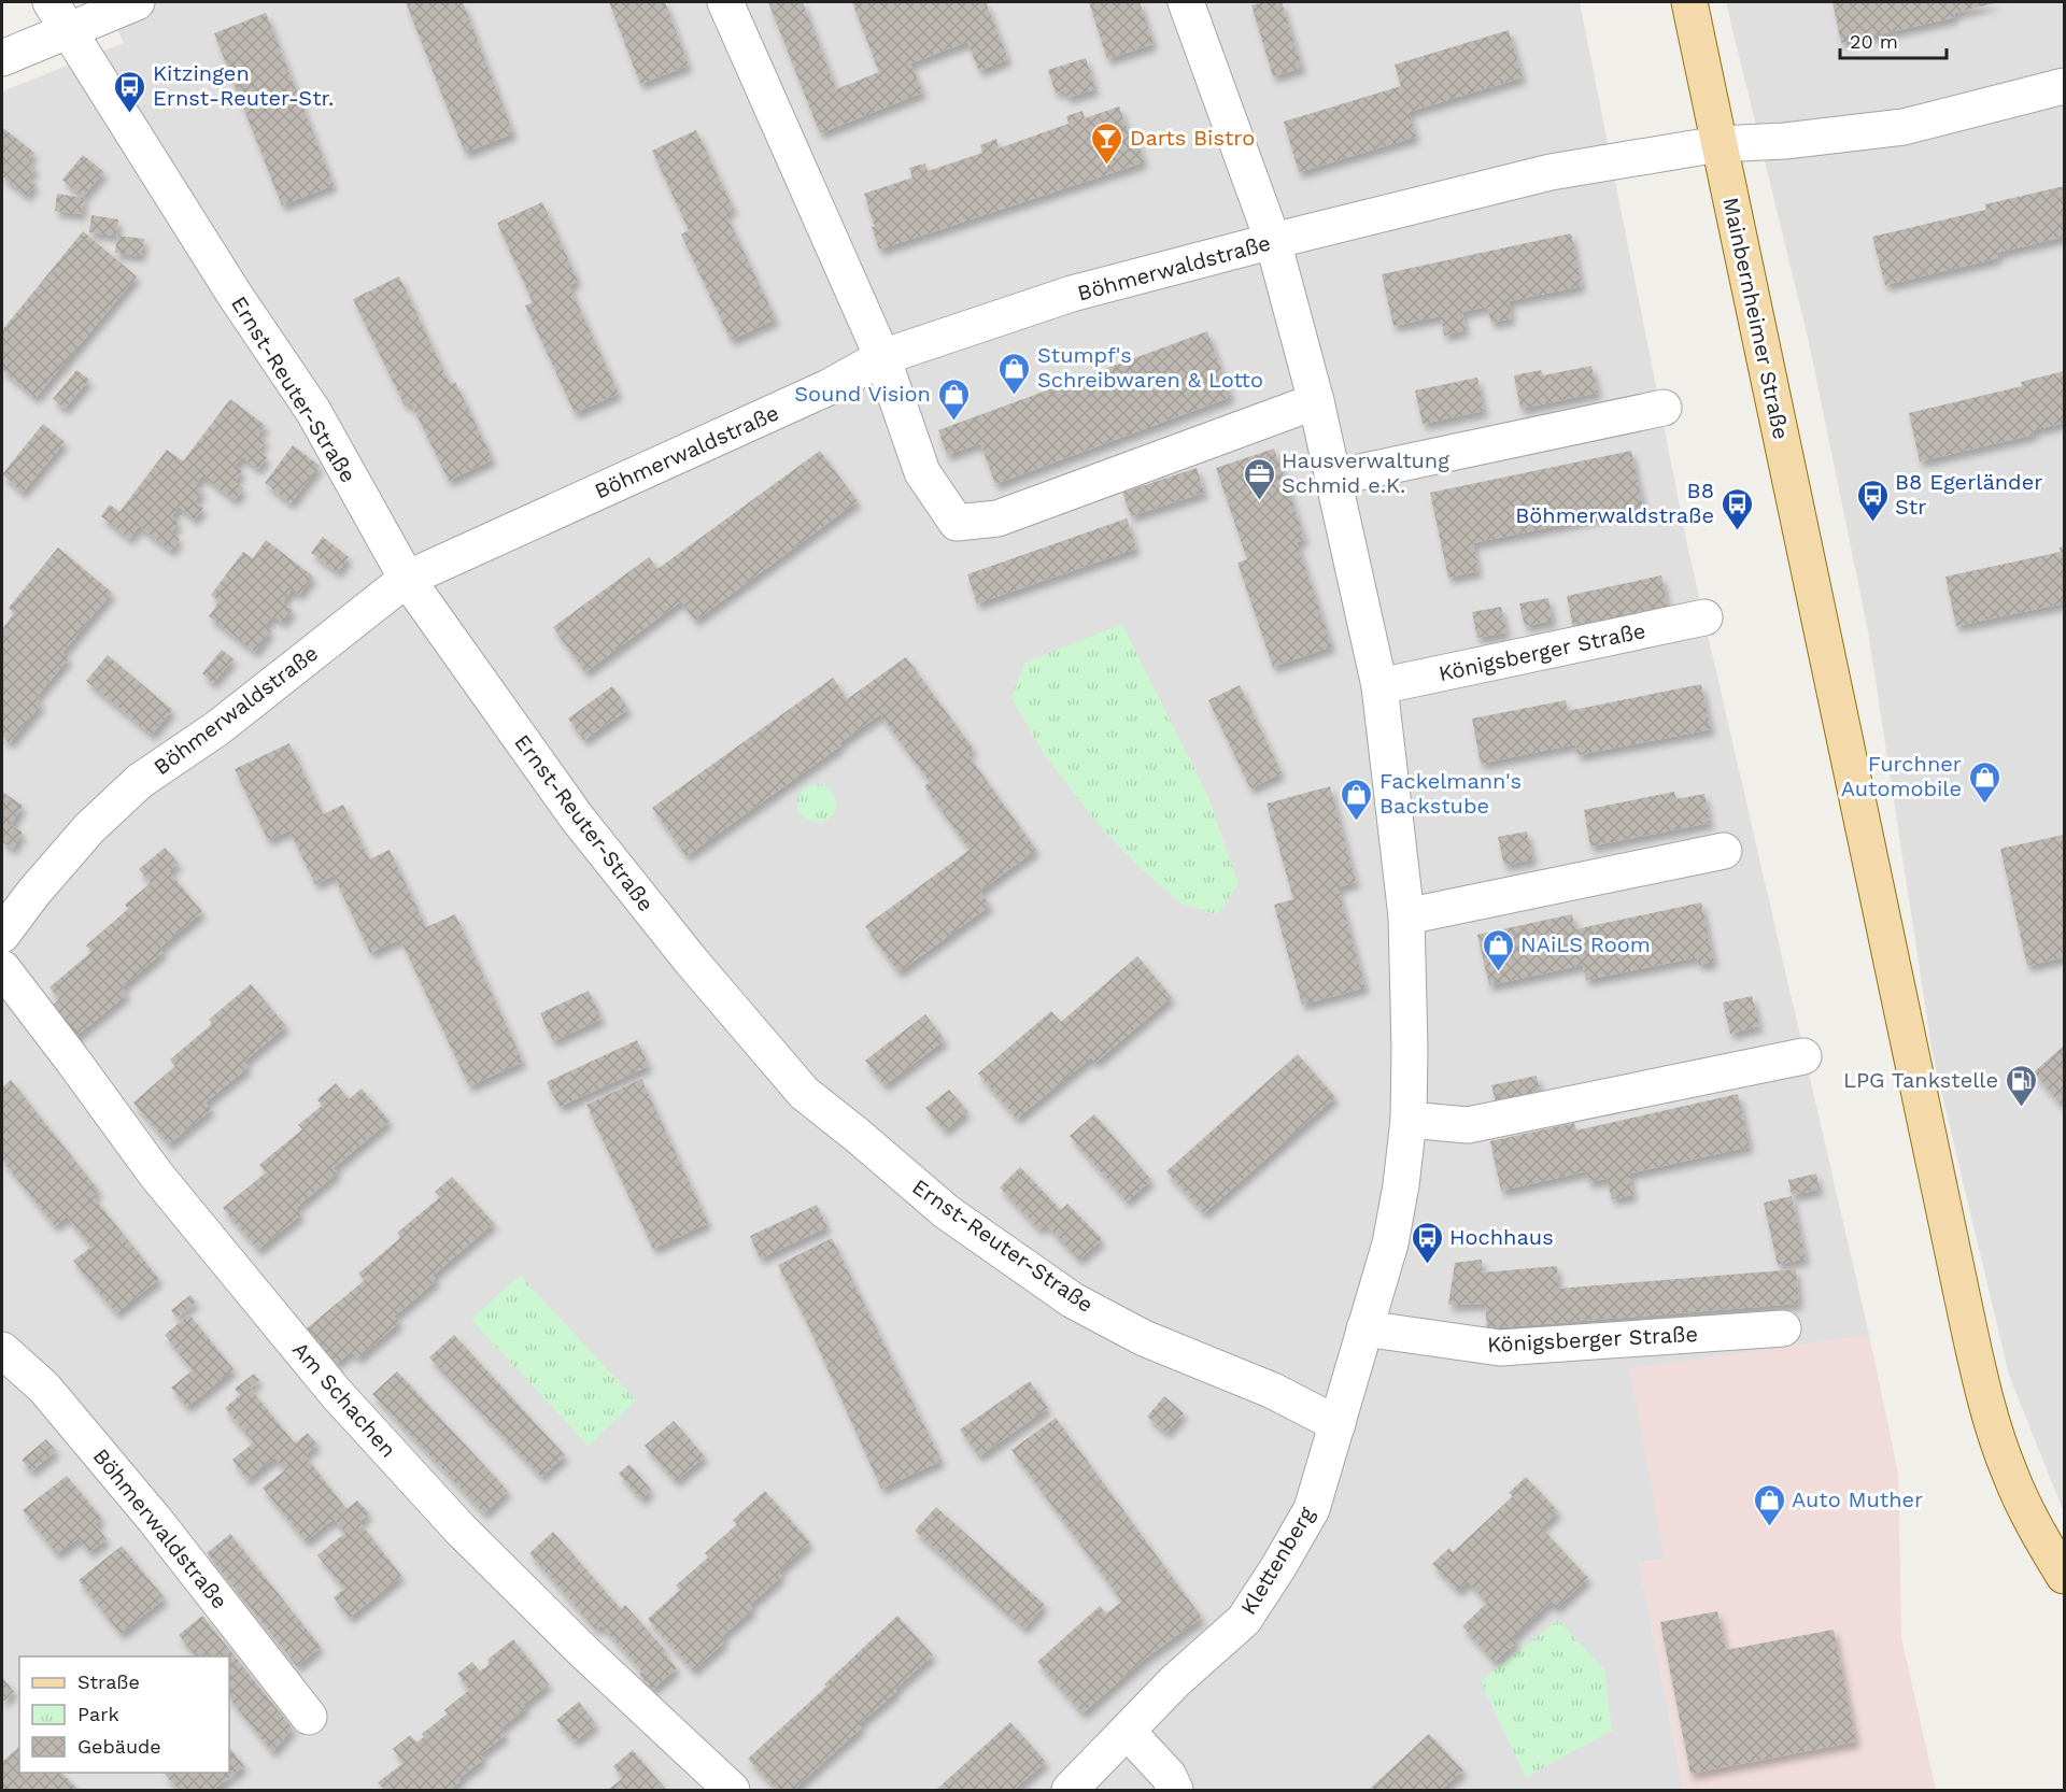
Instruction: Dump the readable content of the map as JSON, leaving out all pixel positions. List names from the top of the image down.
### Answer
{
  "streets": {
    "main road": ["Mainbernheimer Straße"],
    "street": [
      "Böhmerwaldstraße",
      "Ernst-Reuter-Straße",
      "Königsberger Straße",
      "Am Schachen",
      "Klettenberg"
    ]
  },
  "crossings": [
    ["Böhmerwaldstraße", "Mainbernheimer Straße"],
    ["Böhmerwaldstraße", "Ernst-Reuter-Straße"],
    ["Ernst-Reuter-Straße", "Klettenberg"]
  ],
  "places": {
    "bus stop": [
      "Kitzingen Ernst-Reuter-Str.",
      "B8 Egerländer Str",
      "B8 Böhmerwaldstraße",
      "Hochhaus"
    ],
    "bar": ["Darts Bistro"],
    "shop": [
      "Stumpf's Schreibwaren & Lotto",
      "Sound Vision",
      "Furchner Automobile",
      "Fackelmann's Backstube",
      "NAiLS Room",
      "Auto Muther"
    ],
    "office": ["Hausverwaltung Schmid e.K."],
    "fuel station": ["LPG Tankstelle"]
  },
  "legend": ["Straße", "Park", "Gebäude"],
  "scale_bar": "20 m"
}
